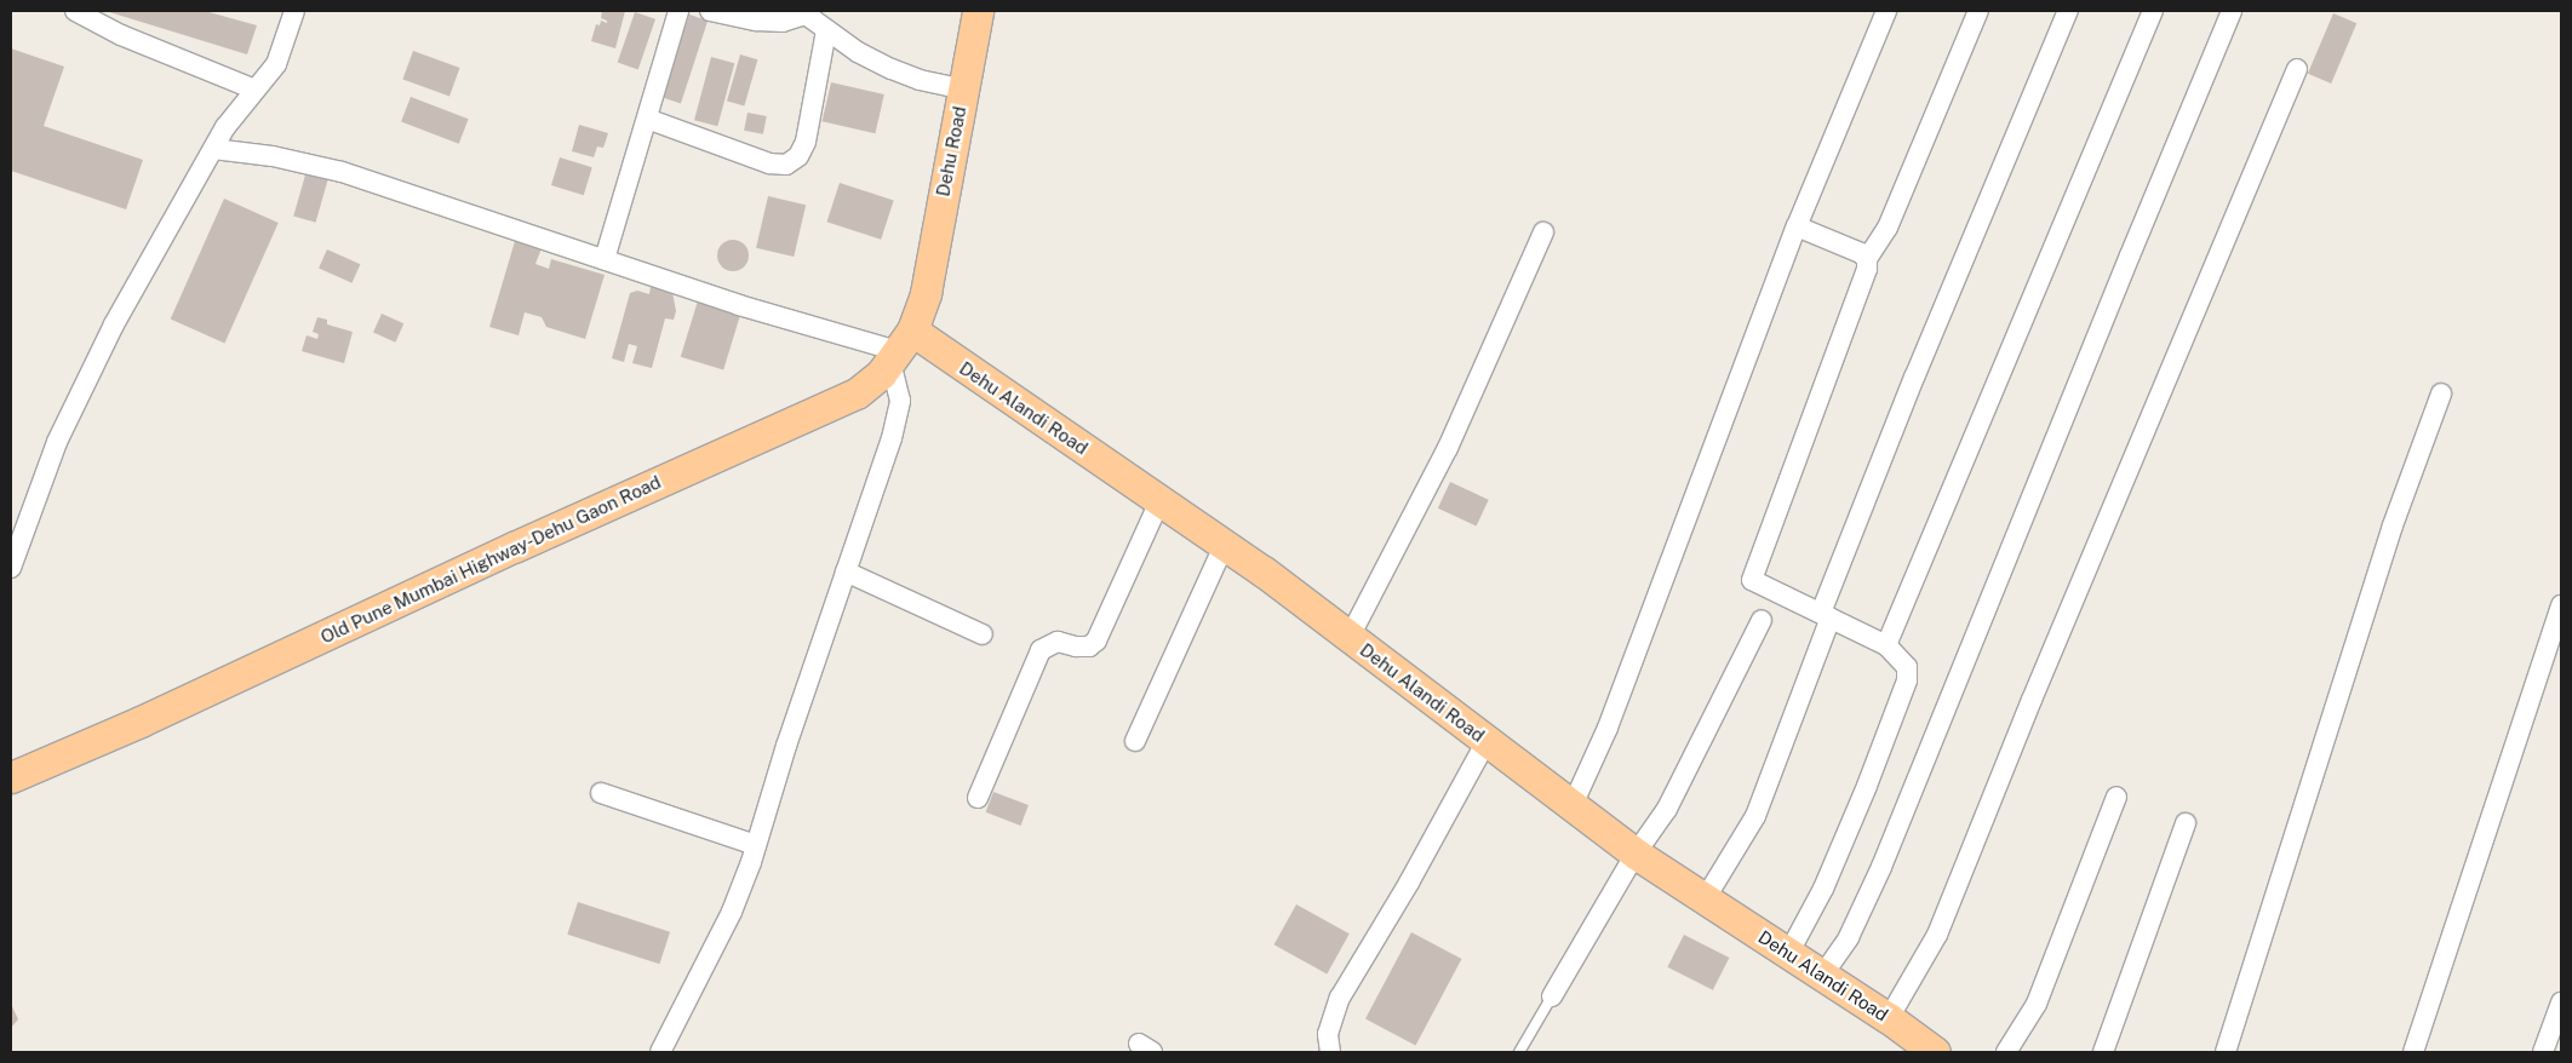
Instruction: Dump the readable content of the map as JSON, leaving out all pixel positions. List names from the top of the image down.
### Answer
{
  "streets": {
    "main road": ["Dehu Road", "Dehu Alandi Road", "Old Pune Mumbai Highway-Dehu Gaon Road"]
  },
  "crossings": [
    ["Dehu Road", "Old Pune Mumbai Highway-Dehu Gaon Road"],
    ["Dehu Alandi Road", "Old Pune Mumbai Highway-Dehu Gaon Road"]
  ]
}
